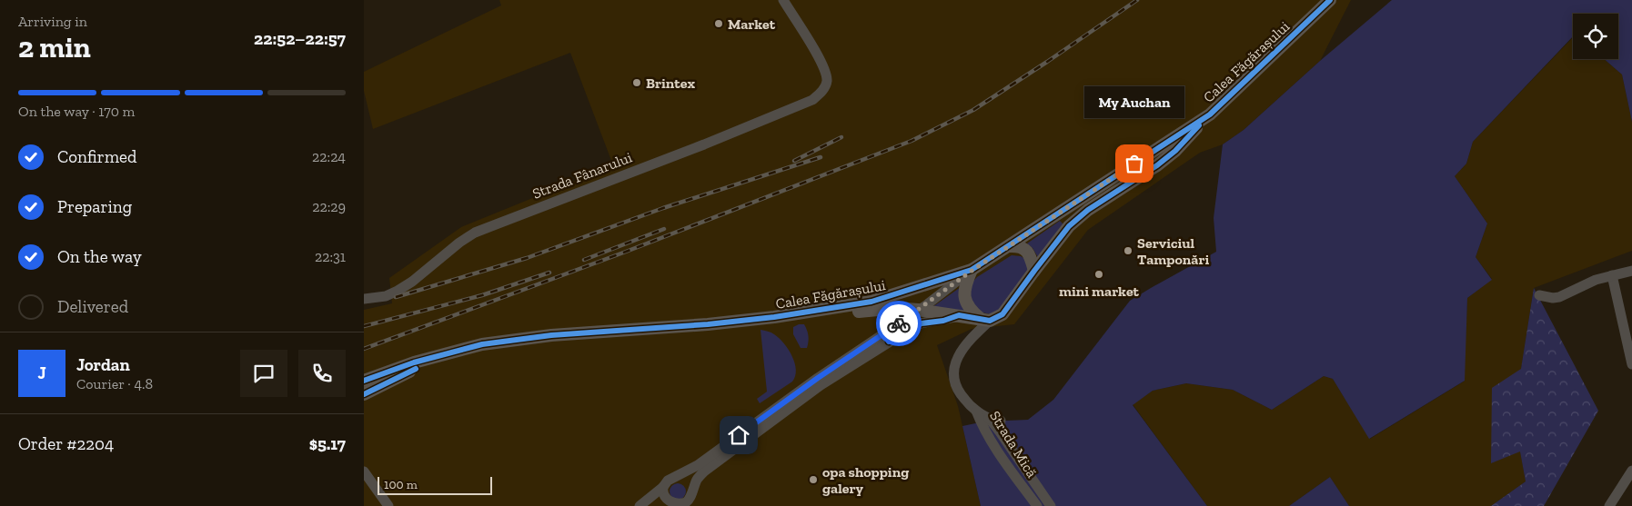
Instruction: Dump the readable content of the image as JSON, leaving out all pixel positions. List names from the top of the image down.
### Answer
{
  "streets": {
    "main road": ["Calea Făgărașului"],
    "street": ["Strada Fânarului", "Strada Mică"]
  },
  "places": [
    "Market",
    "Brintex",
    "My Auchan",
    "Serviciul Tamponări",
    "mini market",
    "opa shopping galery"
  ],
  "scale_bar": "100 m",
  "page": {
    "heading": ["2 min", "Arriving in", "22:52–22:57"],
    "panel": [
      "Jordan",
      "Courier · 4.8",
      "Order #2204",
      "$5.17"
    ],
    "bar": "On the way · 170 m",
    "bubble": "My Auchan",
    "list": [
      ["Confirmed", "22:24"],
      ["Preparing", "22:29"],
      ["On the way", "22:31"],
      "Delivered"
    ],
    "round": "J",
    "scale": "100 m"
  }
}
